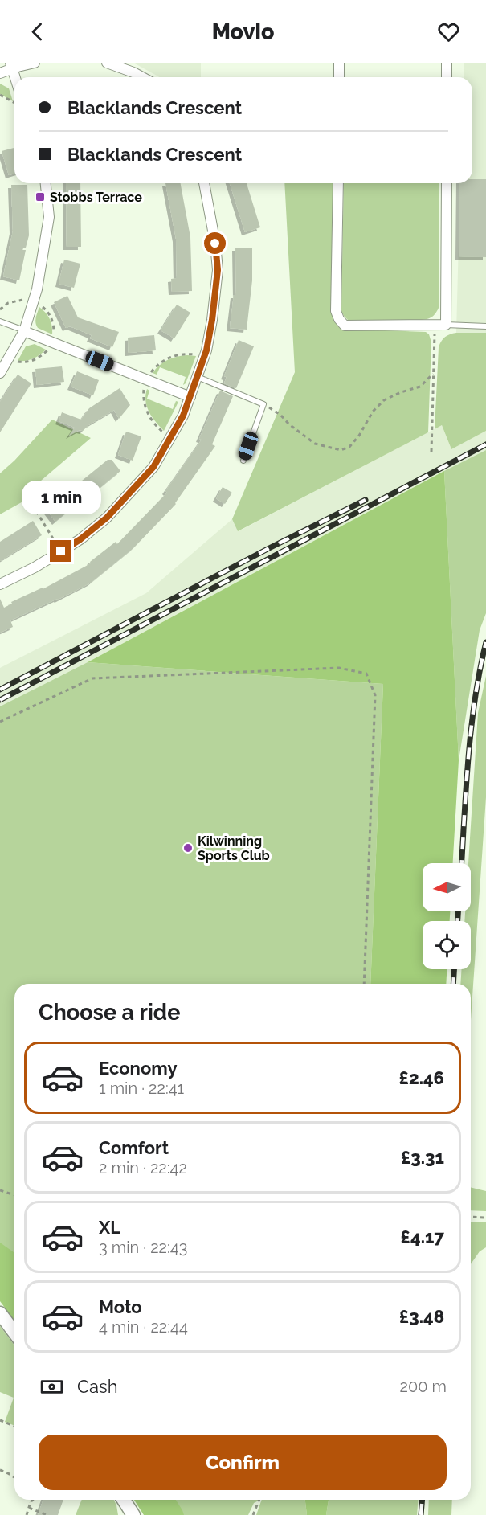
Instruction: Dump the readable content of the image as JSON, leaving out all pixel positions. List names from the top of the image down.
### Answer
{
  "places": {
    "transit": ["Stobbs Terrace"],
    "other": ["Kilwinning Sports Club"]
  },
  "north": "left",
  "page": {
    "header": "Movio",
    "banner": ["Blacklands Crescent", "Blacklands Crescent"],
    "bubble": "1 min",
    "heading": "Choose a ride",
    "list": [
      {
        "name": "Economy",
        "note": "1 min · 22:41",
        "value": "£2.46"
      },
      {
        "name": "Comfort",
        "note": "2 min · 22:42",
        "value": "£3.31"
      },
      {
        "name": "XL",
        "note": "3 min · 22:43",
        "value": "£4.17"
      },
      {
        "name": "Moto",
        "note": "4 min · 22:44",
        "value": "£3.48"
      }
    ],
    "pay": ["Cash", "200 m"],
    "buttons": "Confirm"
  }
}
